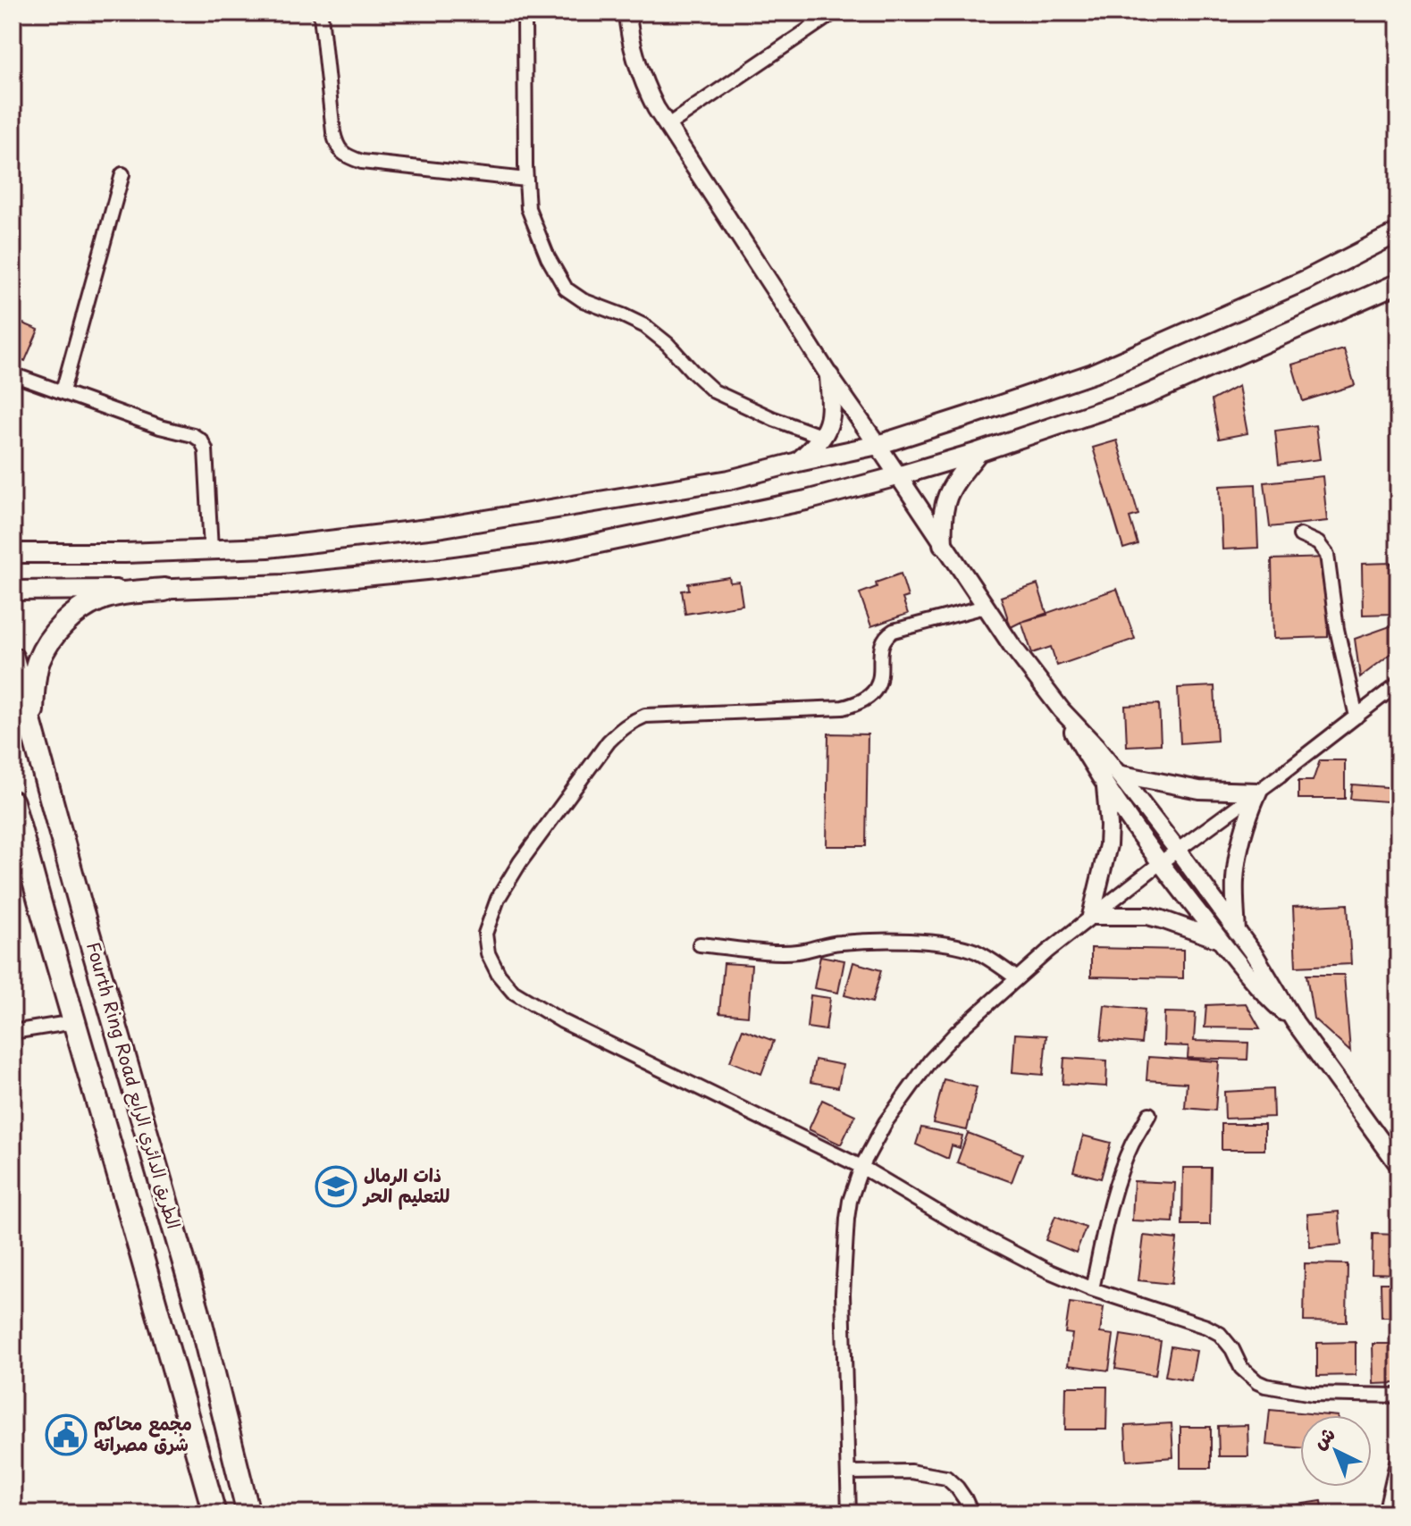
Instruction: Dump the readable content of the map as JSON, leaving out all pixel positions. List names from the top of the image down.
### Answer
{
  "streets": {
    "main road": ["Fourth Ring Road الطريق الدائري الرابع"]
  },
  "places": {
    "school or university": ["ذات الرمال للتعليم الحر"],
    "public building": ["مجمع محاكم شرق مصراته"]
  },
  "north": "top left"
}
